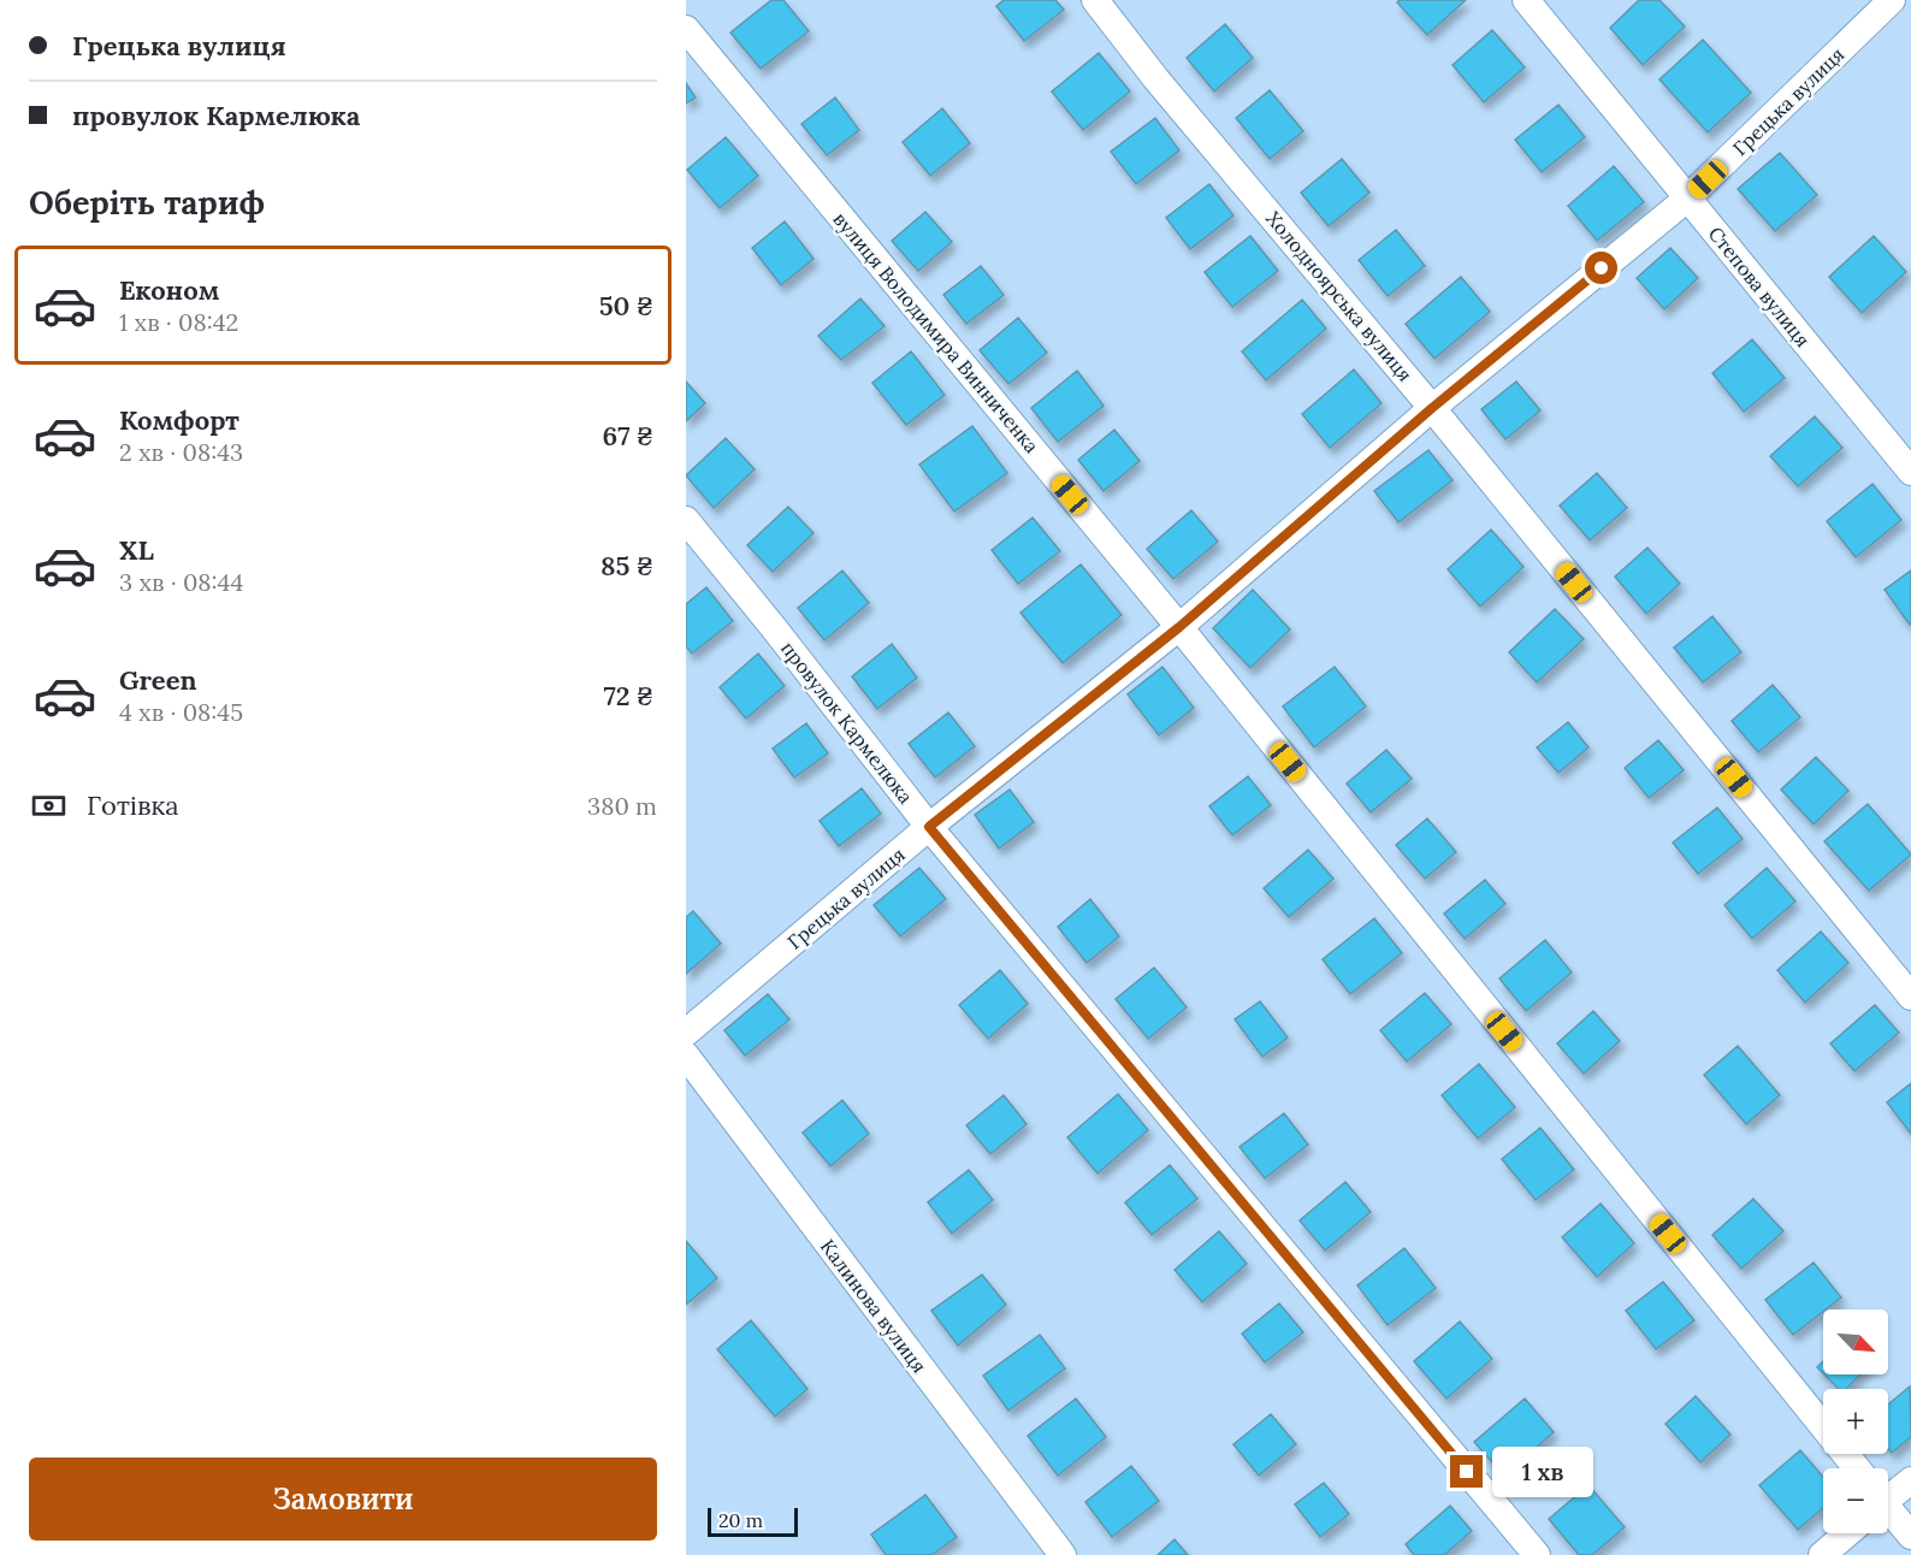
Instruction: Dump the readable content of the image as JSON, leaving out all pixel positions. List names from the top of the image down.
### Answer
{
  "streets": {
    "street": [
      "Грецька вулиця",
      "Степова вулиця",
      "Холодноярська вулиця",
      "вулиця Володимира Винниченка",
      "провулок Кармелюка",
      "Калинова вулиця"
    ]
  },
  "crossings": [
    ["Грецька вулиця", "Степова вулиця"],
    ["Грецька вулиця", "Холодноярська вулиця"],
    ["Грецька вулиця", "вулиця Володимира Винниченка"],
    ["Грецька вулиця", "провулок Кармелюка"]
  ],
  "scale_bar": "20 m",
  "north": "bottom right",
  "page": {
    "banner": ["Грецька вулиця", "провулок Кармелюка"],
    "heading": "Оберіть тариф",
    "list": [
      {
        "name": "Економ",
        "note": "1 хв · 08:42",
        "value": "50 ₴"
      },
      {
        "name": "Комфорт",
        "note": "2 хв · 08:43",
        "value": "67 ₴"
      },
      {
        "name": "XL",
        "note": "3 хв · 08:44",
        "value": "85 ₴"
      },
      {
        "name": "Green",
        "note": "4 хв · 08:45",
        "value": "72 ₴"
      }
    ],
    "pay": ["Готівка", "380 m"],
    "map_buttons": ["+", "−"],
    "buttons": "Замовити",
    "bubble": "1 хв",
    "scale": "20 m"
  }
}
